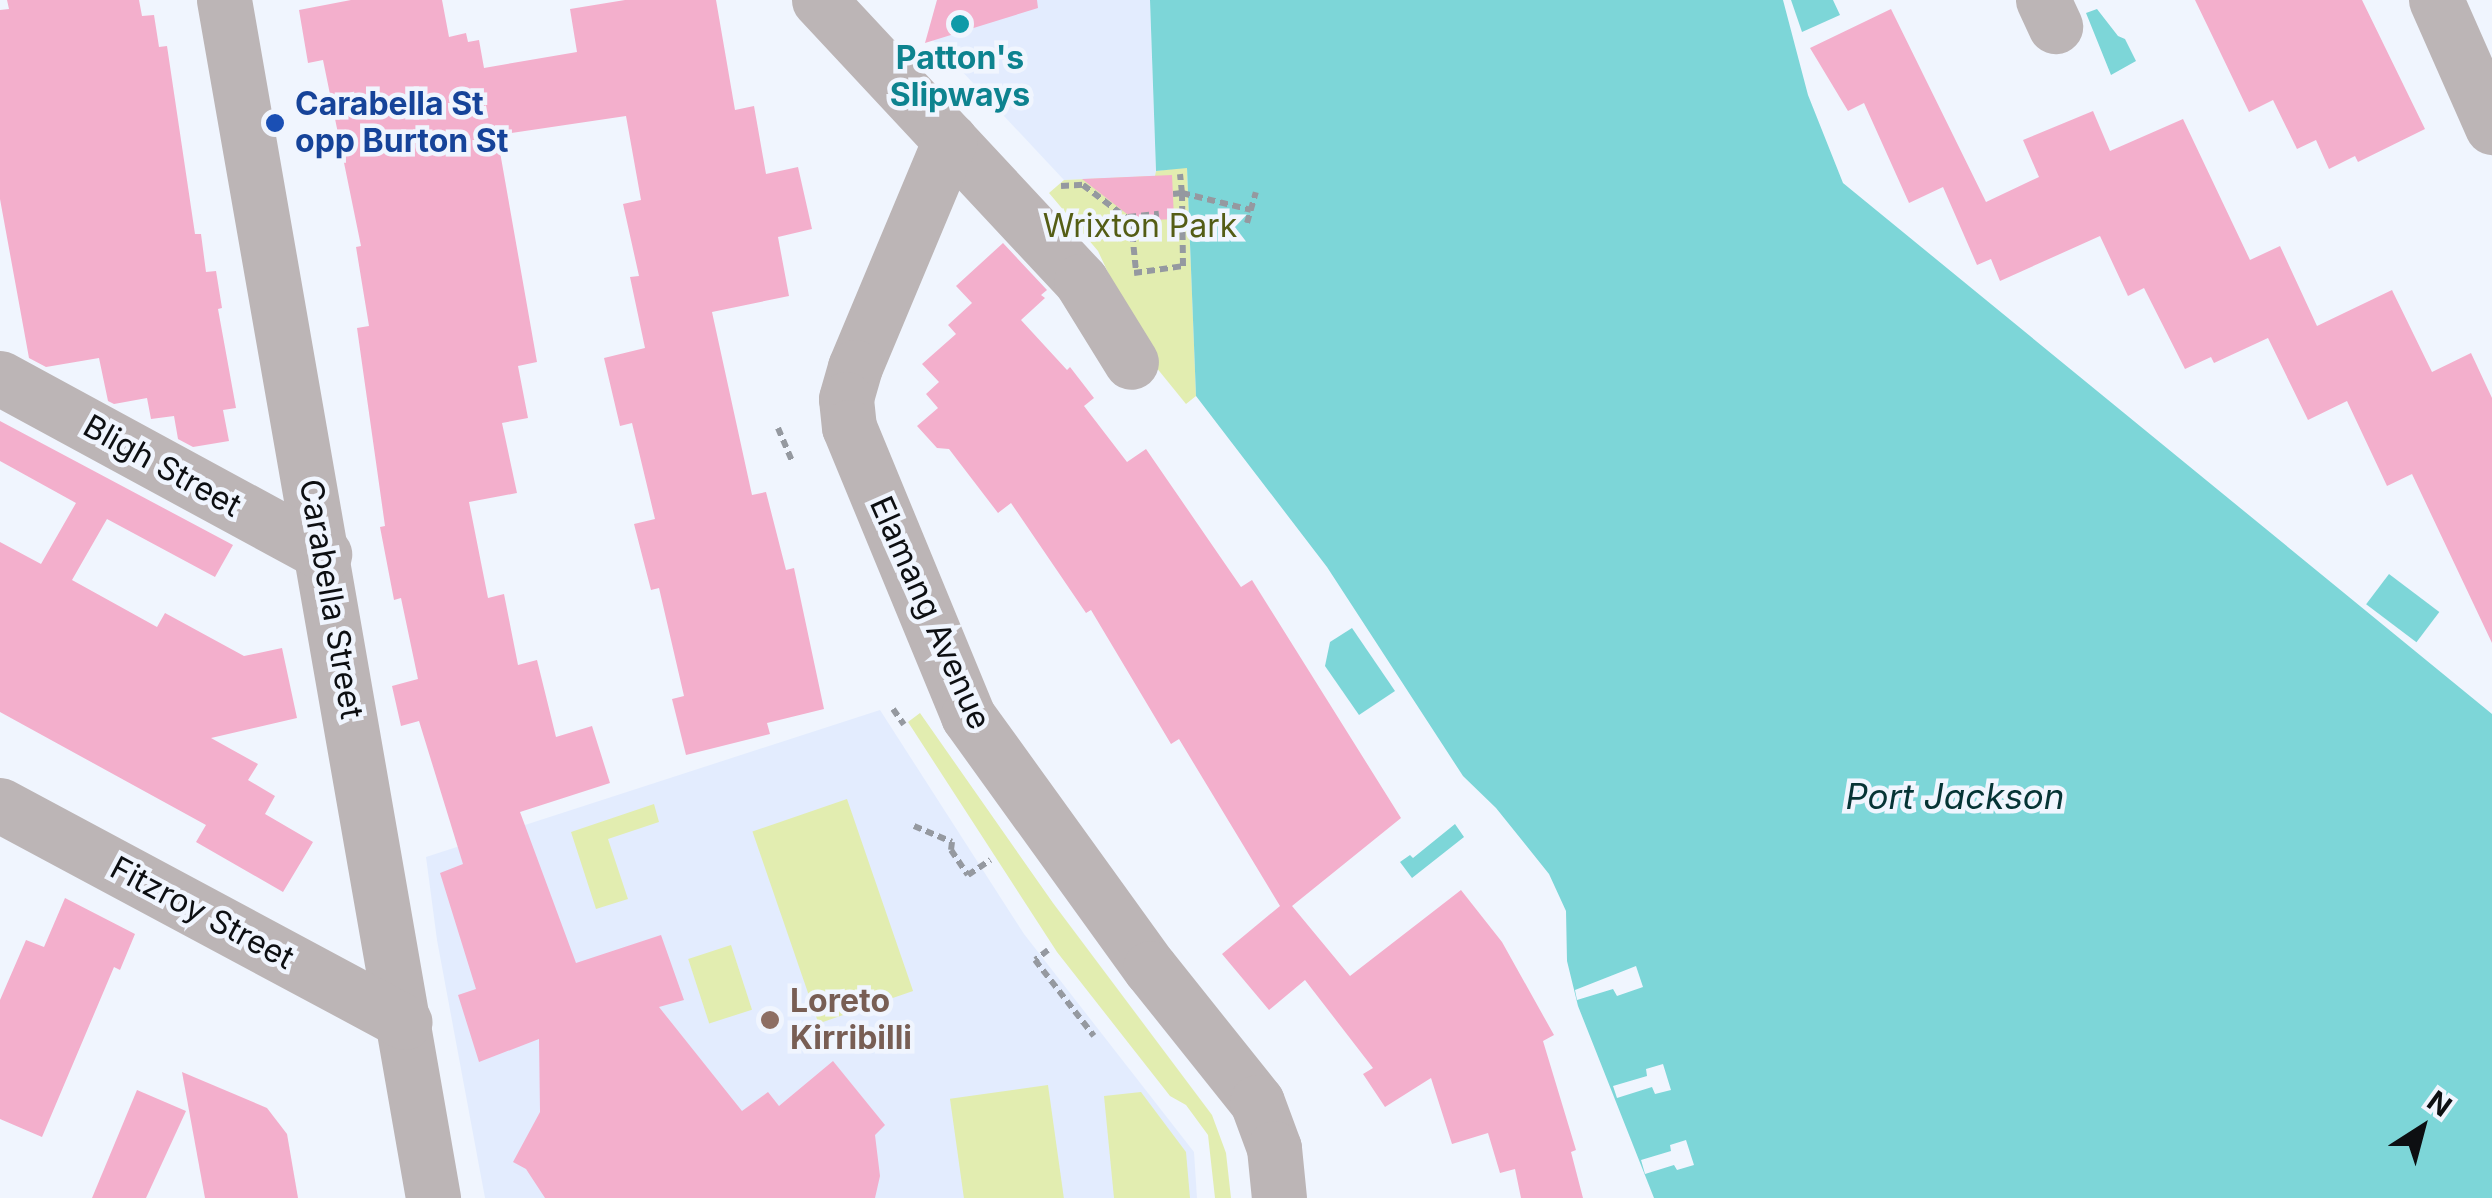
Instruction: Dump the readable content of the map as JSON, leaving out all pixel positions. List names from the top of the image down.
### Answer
{
  "streets": {
    "street": [
      "Bligh Street",
      "Carabella Street",
      "Elamang Avenue",
      "Fitzroy Street"
    ]
  },
  "crossings": [
    ["Bligh Street", "Carabella Street"],
    ["Carabella Street", "Fitzroy Street"]
  ],
  "water": ["Port Jackson"],
  "parks": ["Wrixton Park"],
  "places": ["Patton's Slipways", "Carabella St opp Burton St", "Loreto Kirribilli"],
  "north": "top right"
}
